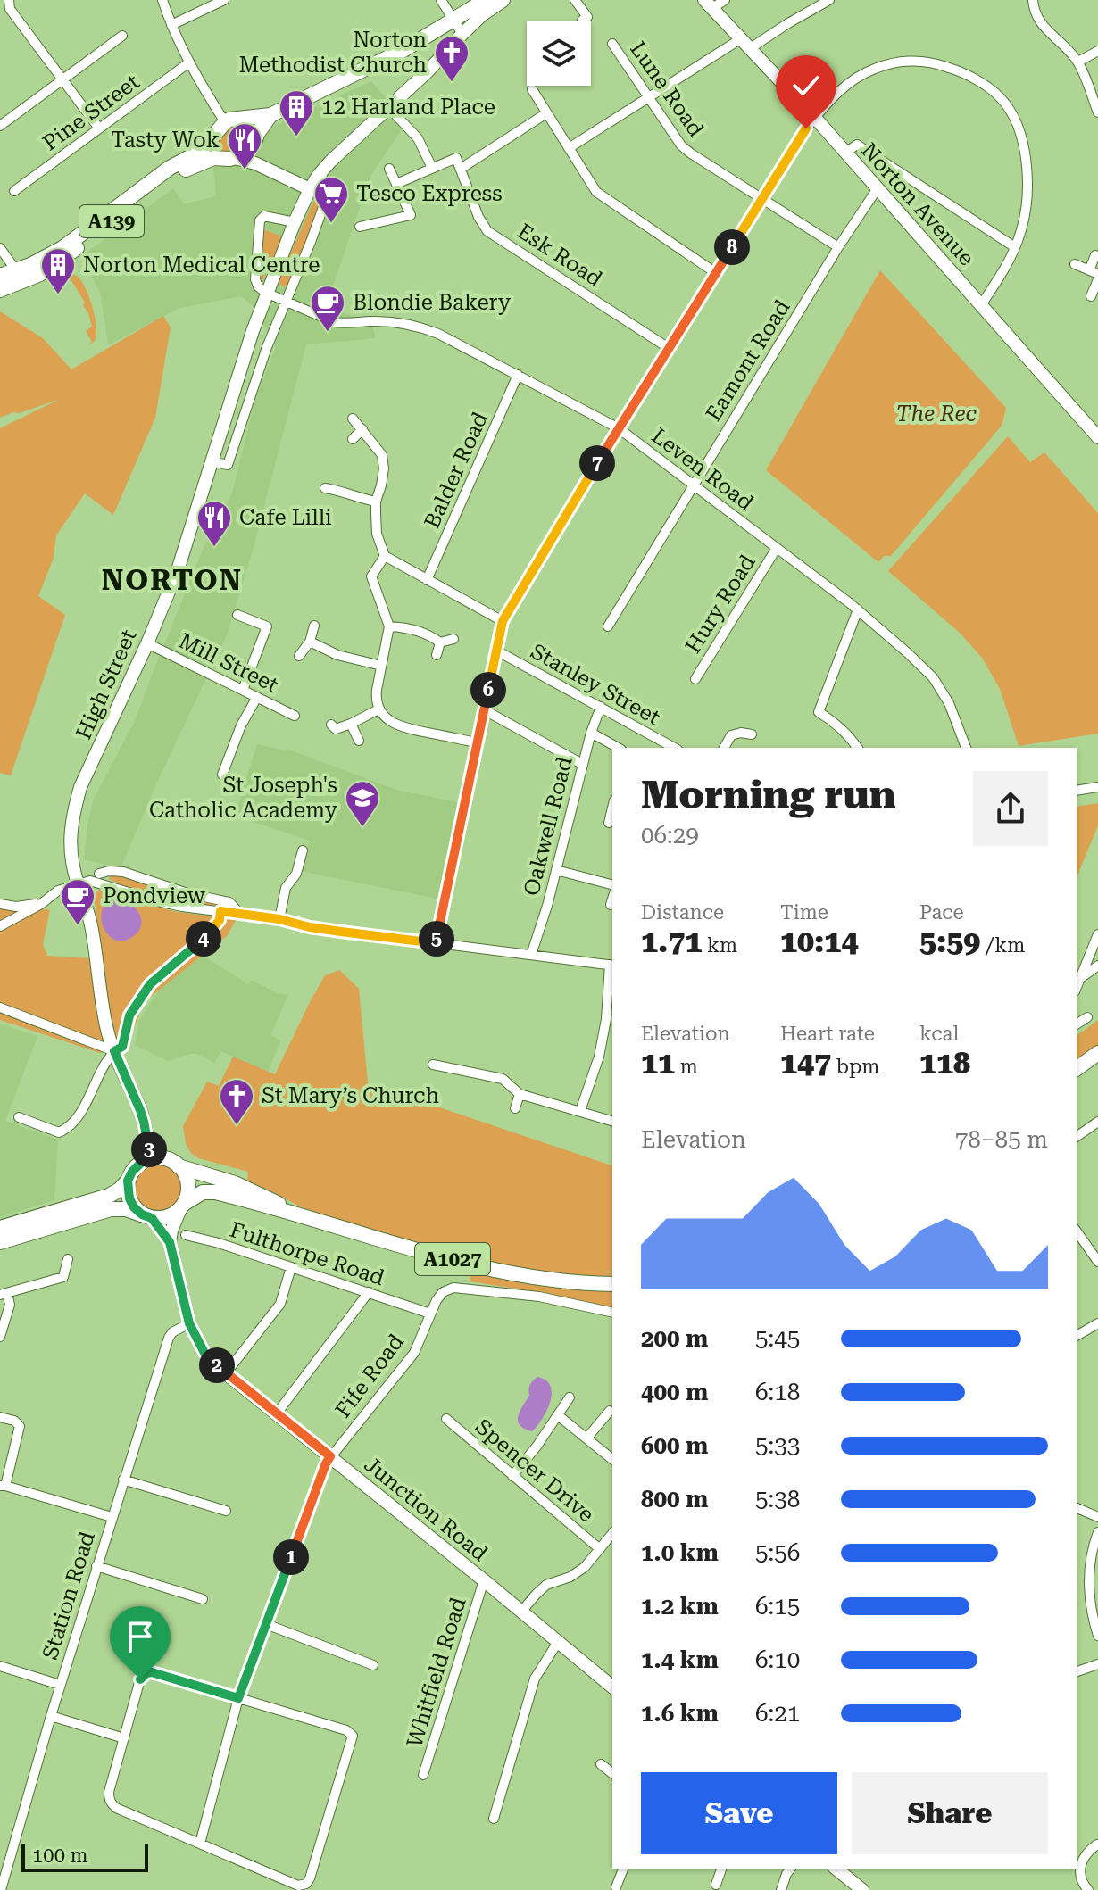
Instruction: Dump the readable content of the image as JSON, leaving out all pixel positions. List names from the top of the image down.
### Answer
{
  "streets": {
    "main road": [
      "Norton Avenue",
      "A139",
      "High Street",
      "A1027",
      "Junction Road"
    ],
    "street": [
      "Lune Road",
      "Pine Street",
      "Esk Road",
      "Eamont Road",
      "Leven Road",
      "Balder Road",
      "Hury Road",
      "Mill Street",
      "Stanley Street",
      "Oakwell Road",
      "Fulthorpe Road",
      "Fife Road",
      "Spencer Drive",
      "Station Road",
      "Whitfield Road"
    ]
  },
  "crossings": [
    ["Lune Road", "Eamont Road"],
    ["Norton Avenue", "Eamont Road"],
    ["Eamont Road", "Leven Road"],
    ["Leven Road", "Balder Road"],
    ["Leven Road", "Hury Road"],
    ["Leven Road", "High Street"],
    ["Mill Street", "High Street"],
    ["High Street", "A1027"],
    ["High Street", "Junction Road"],
    ["Stanley Street", "Oakwell Road"],
    ["Fulthorpe Road", "Fife Road"],
    ["A1027", "Junction Road"],
    ["Fife Road", "Junction Road"],
    ["Junction Road", "Station Road"],
    ["Junction Road", "Whitfield Road"]
  ],
  "districts": ["NORTON"],
  "parks": ["The Rec"],
  "places": {
    "church": ["Norton Methodist Church", "St Mary’s Church"],
    "building": ["12 Harland Place", "Norton Medical Centre"],
    "restaurant": ["Tasty Wok", "Cafe Lilli"],
    "supermarket": ["Tesco Express"],
    "cafe": ["Blondie Bakery", "Pondview"],
    "school or university": ["St Joseph's Catholic Academy"]
  },
  "scale_bar": "100 m",
  "page": {
    "pins": [
      "8",
      "7",
      "6",
      "4",
      "5",
      "3",
      "2",
      "1"
    ],
    "heading": ["Morning run", "06:29"],
    "stats": [
      ["Distance", "1.71 km"],
      ["Time", "10:14"],
      ["Pace", "5:59 /km"],
      ["Elevation", "11 m"],
      ["Heart rate", "147 bpm"],
      ["kcal", "118"]
    ],
    "chart": ["Elevation", "78–85 m"],
    "list": [
      {
        "name": "200 m",
        "note": "5:45"
      },
      {
        "name": "400 m",
        "note": "6:18"
      },
      {
        "name": "600 m",
        "note": "5:33"
      },
      {
        "name": "800 m",
        "note": "5:38"
      },
      {
        "name": "1.0 km",
        "note": "5:56"
      },
      {
        "name": "1.2 km",
        "note": "6:15"
      },
      {
        "name": "1.4 km",
        "note": "6:10"
      },
      {
        "name": "1.6 km",
        "note": "6:21"
      }
    ],
    "buttons": ["Save", "Share"],
    "scale": "100 m"
  }
}
